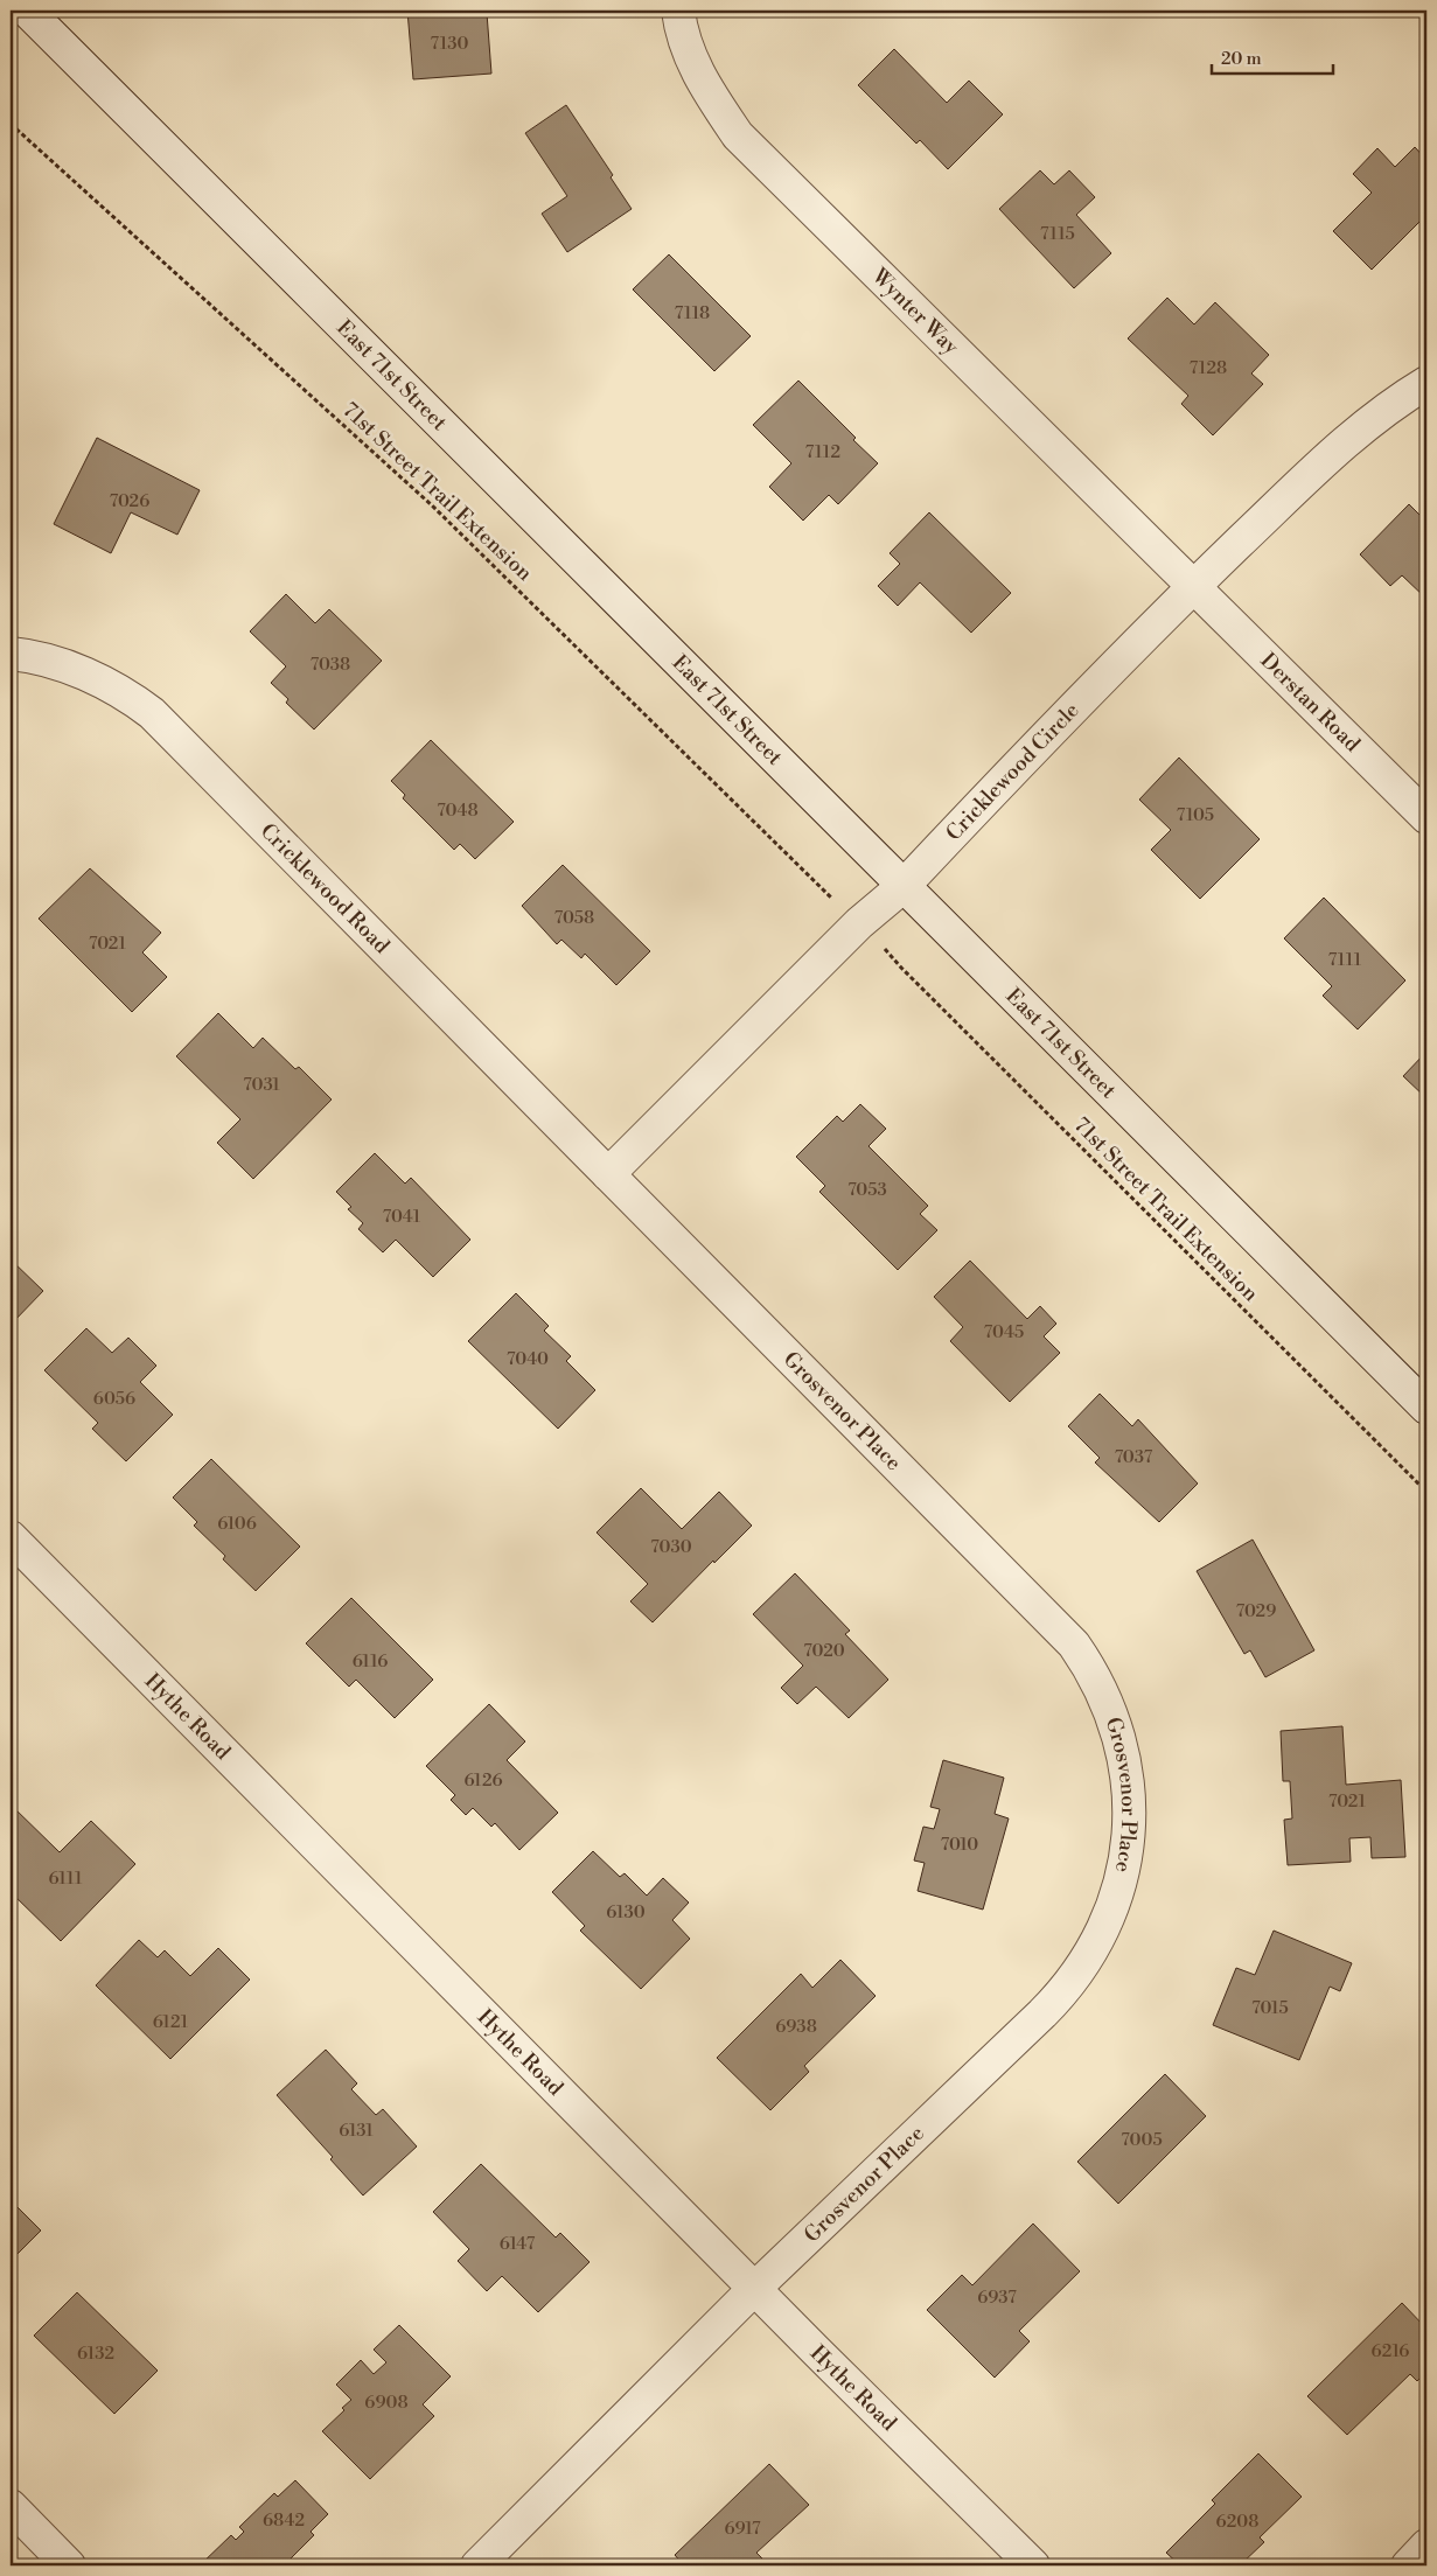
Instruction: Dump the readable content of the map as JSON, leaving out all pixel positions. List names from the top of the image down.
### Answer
{
  "streets": {
    "street": [
      "Wynter Way",
      "East 71st Street",
      "Derstan Road",
      "Cricklewood Circle",
      "Cricklewood Road",
      "Grosvenor Place",
      "Hythe Road"
    ],
    "path": ["71st Street Trail Extension"]
  },
  "crossings": [
    ["Wynter Way", "Derstan Road"],
    ["Wynter Way", "Cricklewood Circle"],
    ["East 71st Street", "Cricklewood Circle"],
    ["Derstan Road", "Cricklewood Circle"],
    ["Cricklewood Circle", "Cricklewood Road"],
    ["Cricklewood Circle", "Grosvenor Place"],
    ["Cricklewood Road", "Grosvenor Place"],
    ["Grosvenor Place", "Hythe Road"]
  ],
  "house_numbers": [
    "7130",
    "7115",
    "7118",
    "7128",
    "7112",
    "7026",
    "7038",
    "7048",
    "7105",
    "7058",
    "7021",
    "7111",
    "7031",
    "7053",
    "7041",
    "7045",
    "7040",
    "6056",
    "7037",
    "6106",
    "7030",
    "7029",
    "7020",
    "6116",
    "6126",
    "7021",
    "7010",
    "6111",
    "6130",
    "7015",
    "6121",
    "6938",
    "6131",
    "7005",
    "6147",
    "6937",
    "6216",
    "6132",
    "6908",
    "6842",
    "6208",
    "6917"
  ],
  "scale_bar": "20 m"
}
